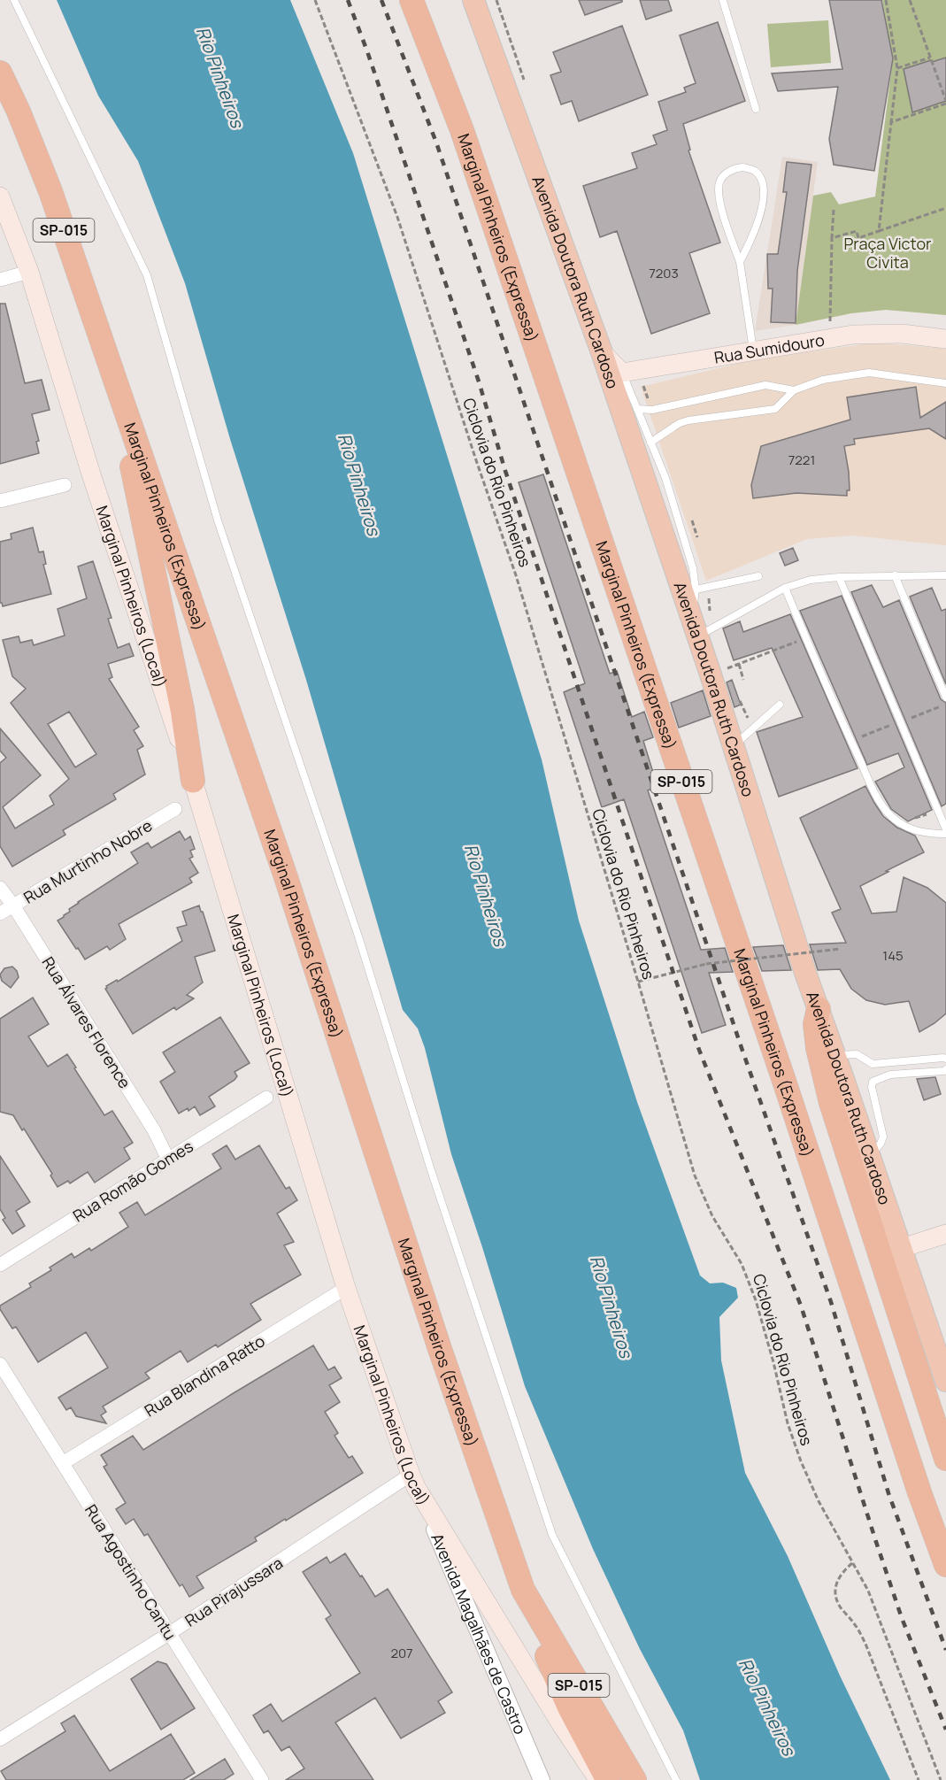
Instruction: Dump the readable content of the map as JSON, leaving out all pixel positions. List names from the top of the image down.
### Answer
{
  "streets": {
    "highway": ["SP-015", "Marginal Pinheiros (Expressa)", "Avenida Doutora Ruth Cardoso"],
    "main road": ["Rua Sumidouro", "Marginal Pinheiros (Local)"],
    "street": [
      "Rua Murtinho Nobre",
      "Rua Álvares Florence",
      "Rua Romão Gomes",
      "Rua Blandina Ratto",
      "Rua Agostinho Cantu",
      "Rua Pirajussara",
      "Avenida Magalhães de Castro"
    ],
    "path": ["Ciclovia do Rio Pinheiros"]
  },
  "crossings": [
    ["Marginal Pinheiros (Local)", "Rua Blandina Ratto"],
    ["Marginal Pinheiros (Local)", "Rua Pirajussara"],
    ["Marginal Pinheiros (Local)", "Avenida Magalhães de Castro"],
    ["Rua Murtinho Nobre", "Rua Álvares Florence"],
    ["Rua Álvares Florence", "Rua Romão Gomes"],
    ["Rua Blandina Ratto", "Rua Agostinho Cantu"],
    ["Rua Agostinho Cantu", "Rua Pirajussara"],
    ["Rua Pirajussara", "Avenida Magalhães de Castro"]
  ],
  "water": ["Rio Pinheiros"],
  "parks": ["Praça Victor Civita"],
  "house_numbers": [
    "7203",
    "7221",
    "145",
    "207"
  ]
}
